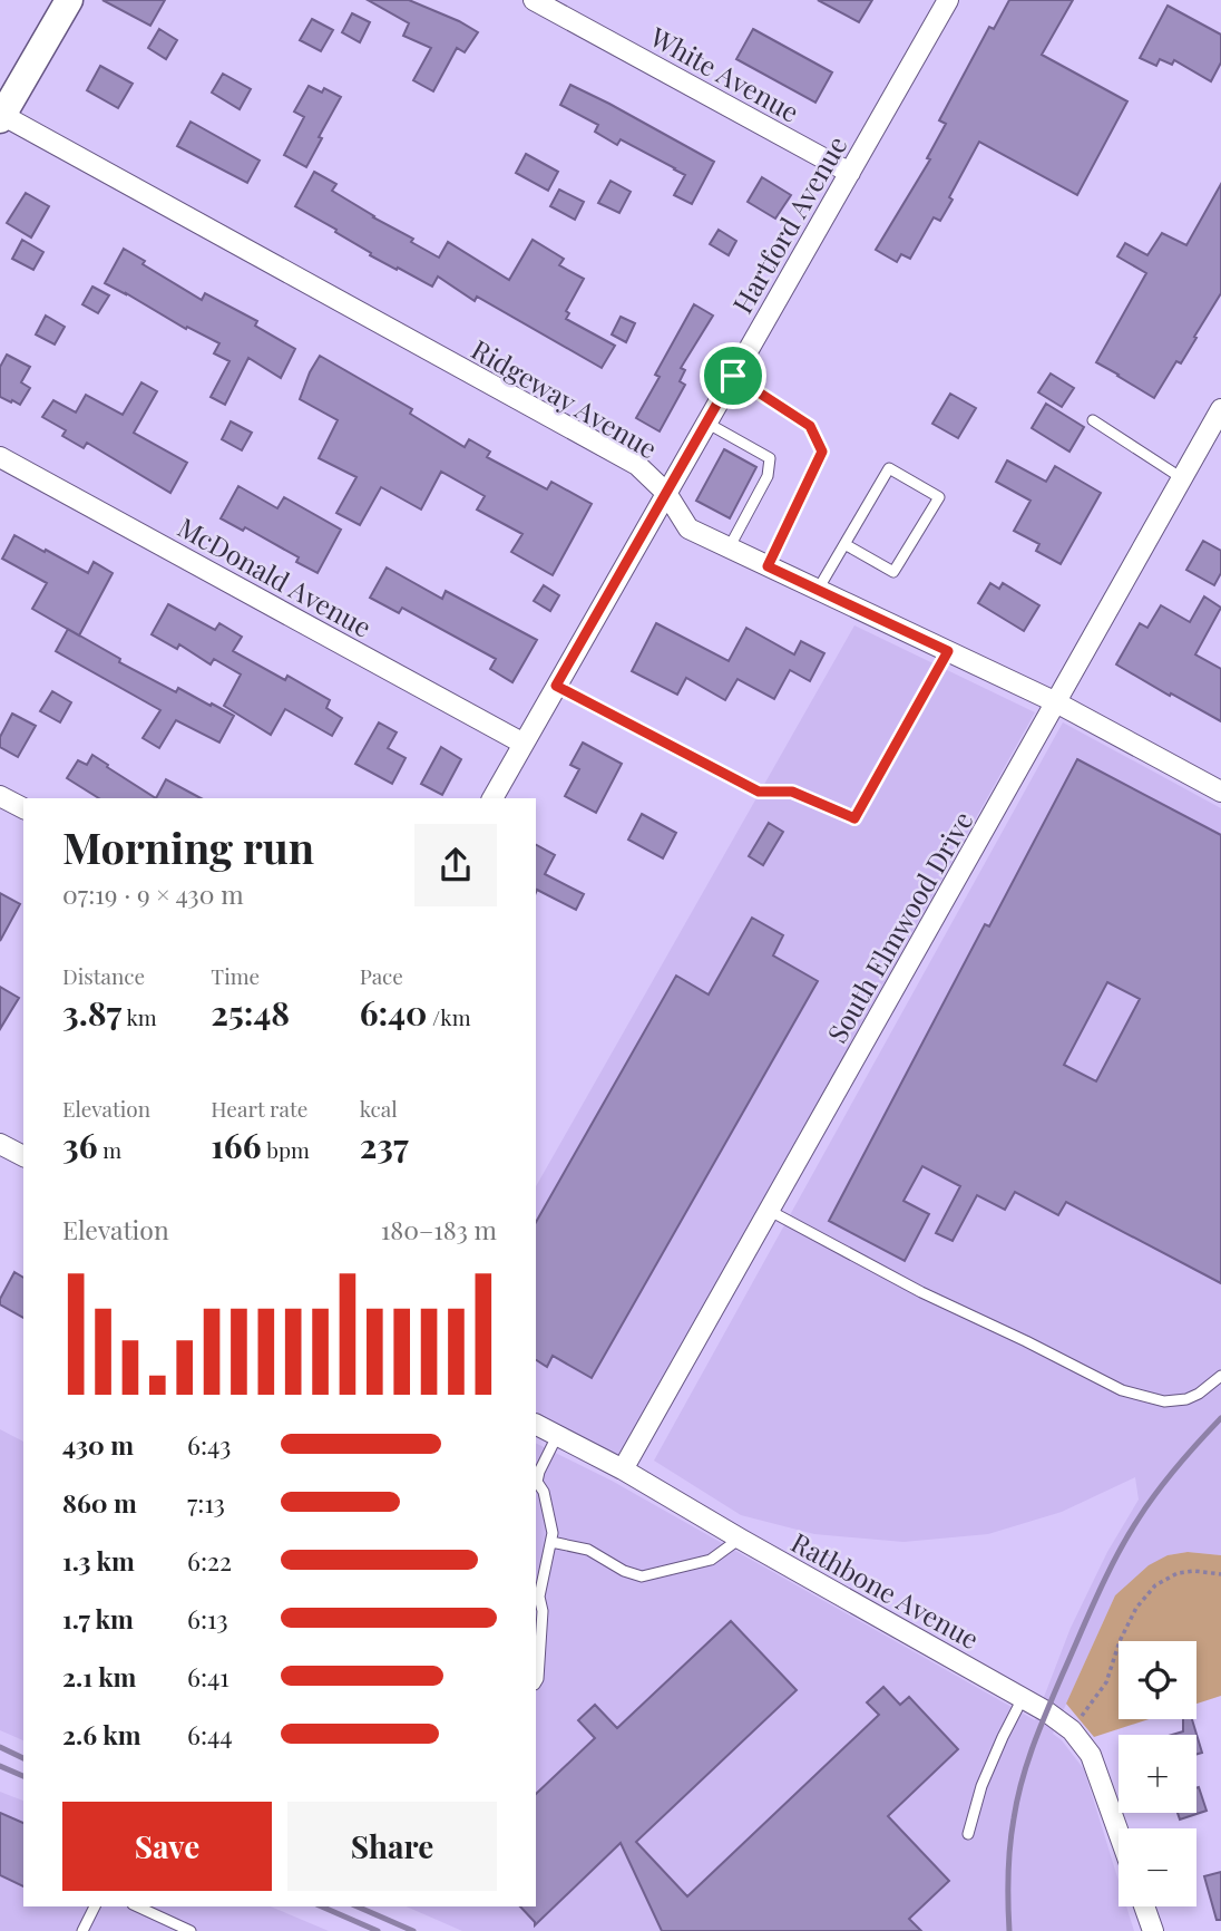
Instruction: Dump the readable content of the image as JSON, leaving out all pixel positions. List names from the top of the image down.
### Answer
{
  "streets": {
    "street": [
      "White Avenue",
      "Hartford Avenue",
      "Ridgeway Avenue",
      "McDonald Avenue",
      "South Elmwood Drive",
      "Rathbone Avenue"
    ]
  },
  "crossings": [
    ["White Avenue", "Hartford Avenue"],
    ["Hartford Avenue", "Ridgeway Avenue"],
    ["Hartford Avenue", "McDonald Avenue"],
    ["Ridgeway Avenue", "South Elmwood Drive"],
    ["South Elmwood Drive", "Rathbone Avenue"]
  ],
  "page": {
    "heading": ["Morning run", "07:19 · 9 × 430 m"],
    "stats": [
      ["Distance", "3.87 km"],
      ["Time", "25:48"],
      ["Pace", "6:40 /km"],
      ["Elevation", "36 m"],
      ["Heart rate", "166 bpm"],
      ["kcal", "237"]
    ],
    "chart": ["Elevation", "180–183 m"],
    "list": [
      {
        "name": "430 m",
        "note": "6:43"
      },
      {
        "name": "860 m",
        "note": "7:13"
      },
      {
        "name": "1.3 km",
        "note": "6:22"
      },
      {
        "name": "1.7 km",
        "note": "6:13"
      },
      {
        "name": "2.1 km",
        "note": "6:41"
      },
      {
        "name": "2.6 km",
        "note": "6:44"
      }
    ],
    "map_buttons": ["+", "−"],
    "buttons": ["Save", "Share"]
  }
}
